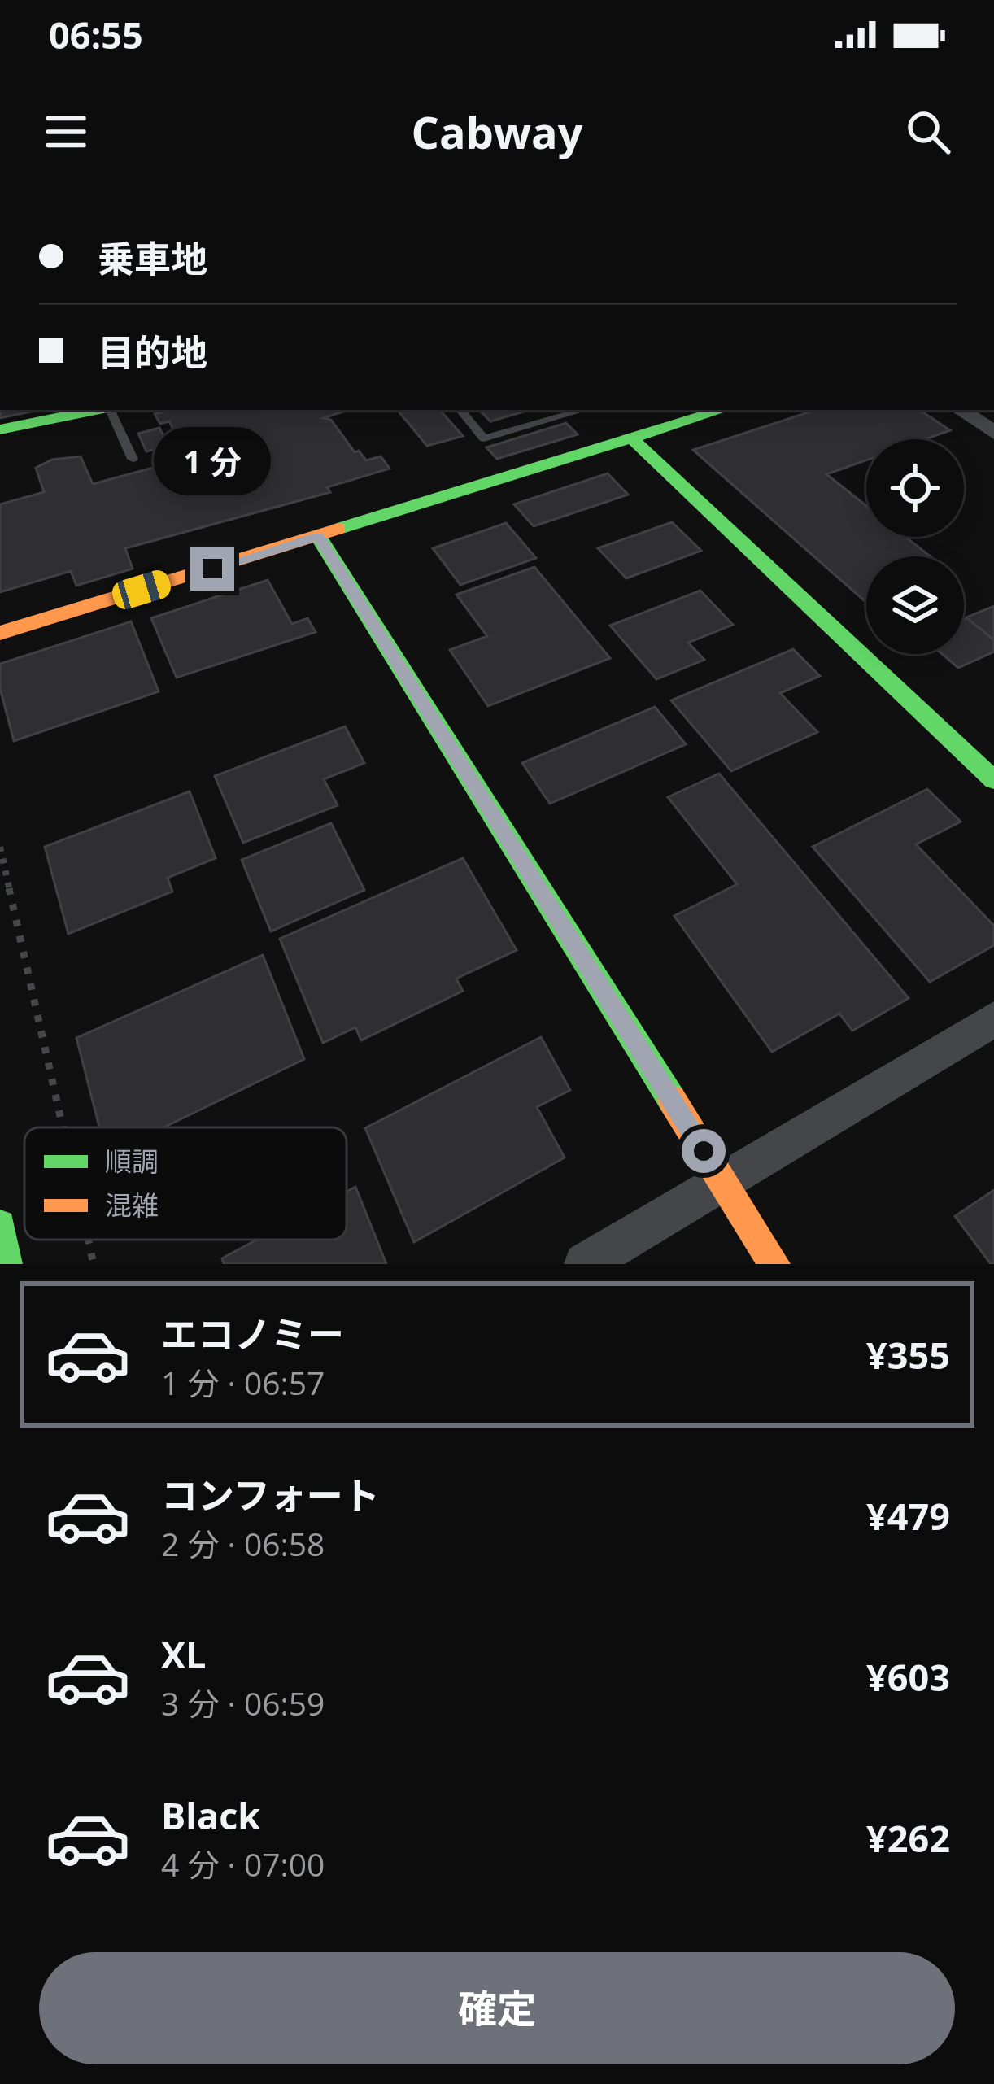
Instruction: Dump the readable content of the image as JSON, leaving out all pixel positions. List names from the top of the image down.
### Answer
{
  "legend": ["順調", "混雑"],
  "page": {
    "status": "06:55",
    "header": "Cabway",
    "banner": ["乗車地", "目的地"],
    "bubble": "1 分",
    "list": [
      {
        "name": "エコノミー",
        "note": "1 分 · 06:57",
        "value": "¥355"
      },
      {
        "name": "コンフォート",
        "note": "2 分 · 06:58",
        "value": "¥479"
      },
      {
        "name": "XL",
        "note": "3 分 · 06:59",
        "value": "¥603"
      },
      {
        "name": "Black",
        "note": "4 分 · 07:00",
        "value": "¥262"
      }
    ],
    "buttons": "確定"
  }
}
